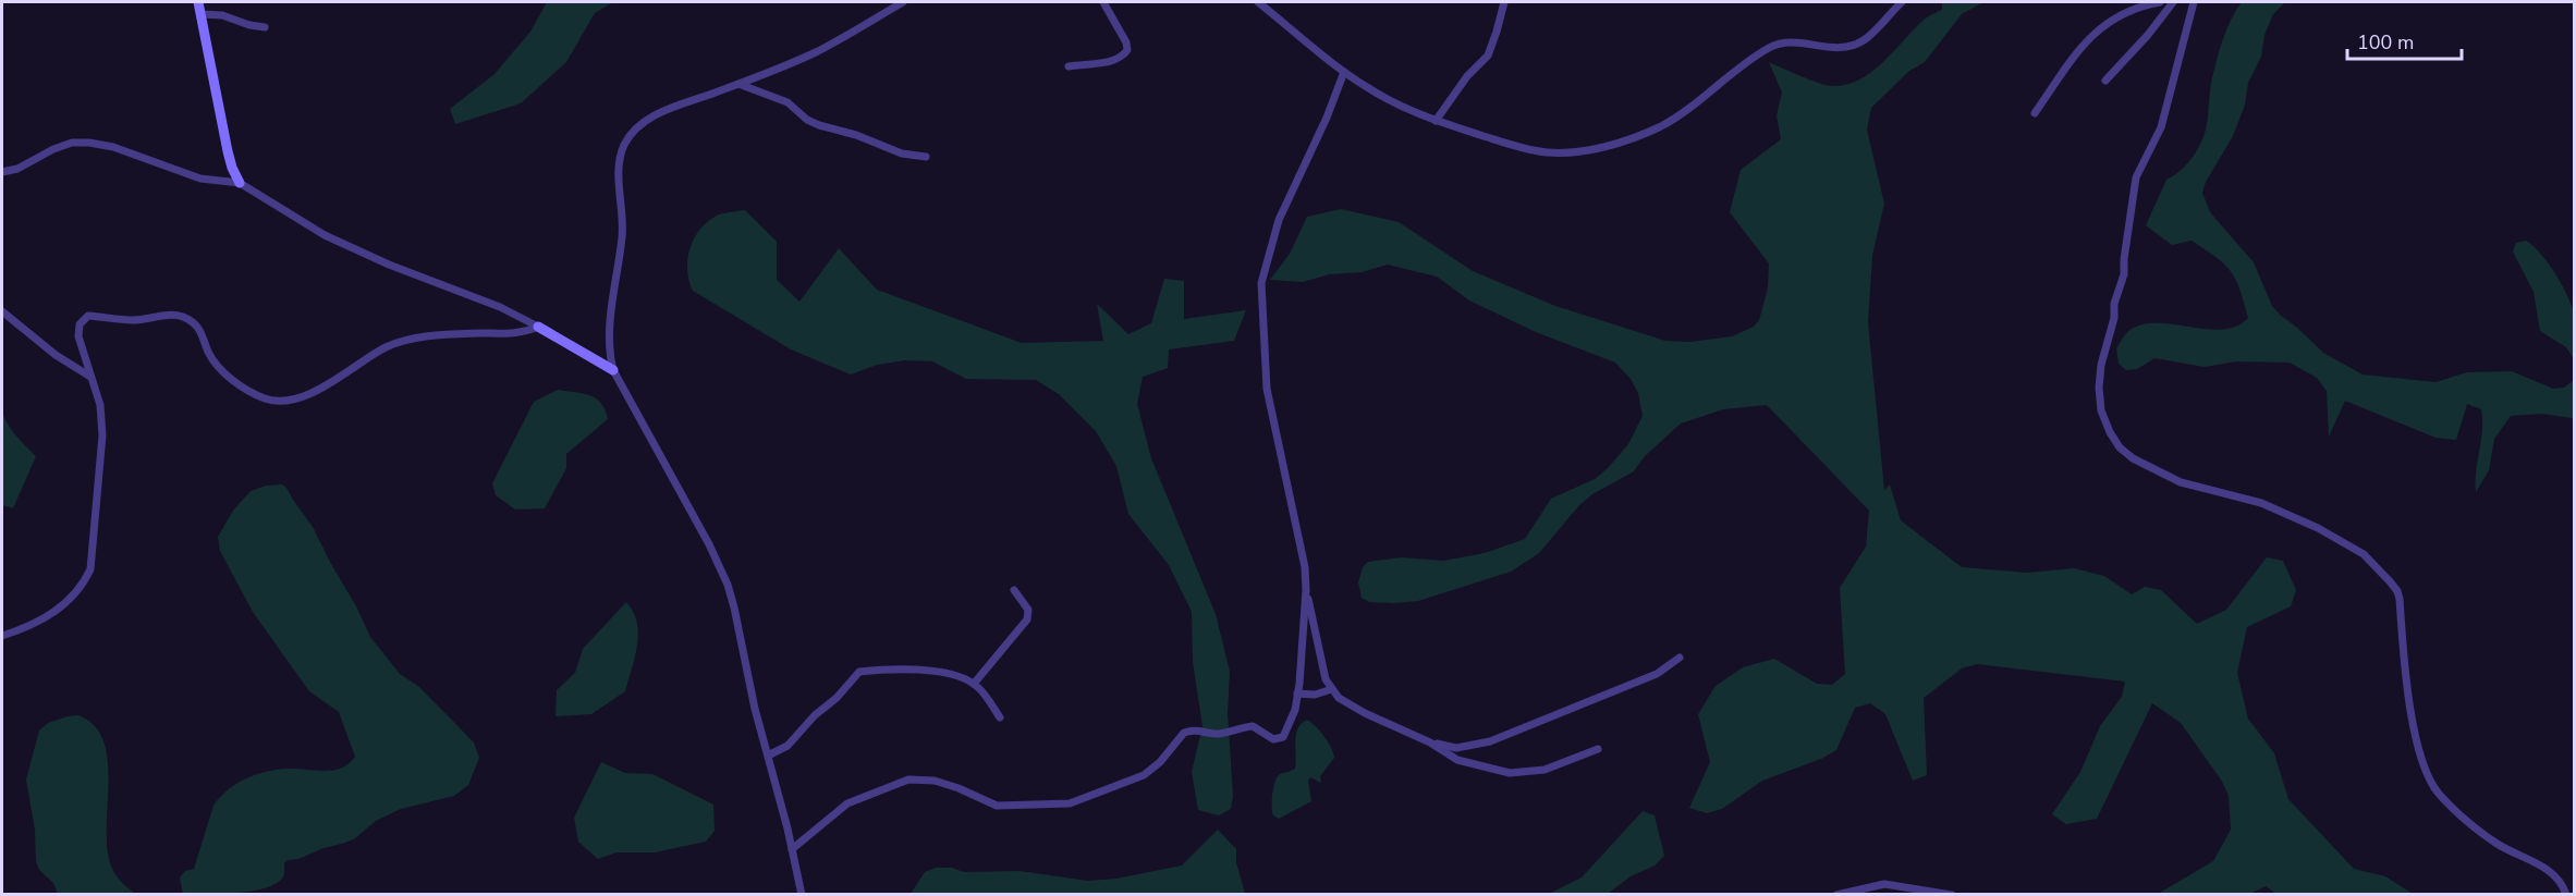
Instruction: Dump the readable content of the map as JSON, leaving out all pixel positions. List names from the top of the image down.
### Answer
{
  "scale_bar": "100 m"
}
